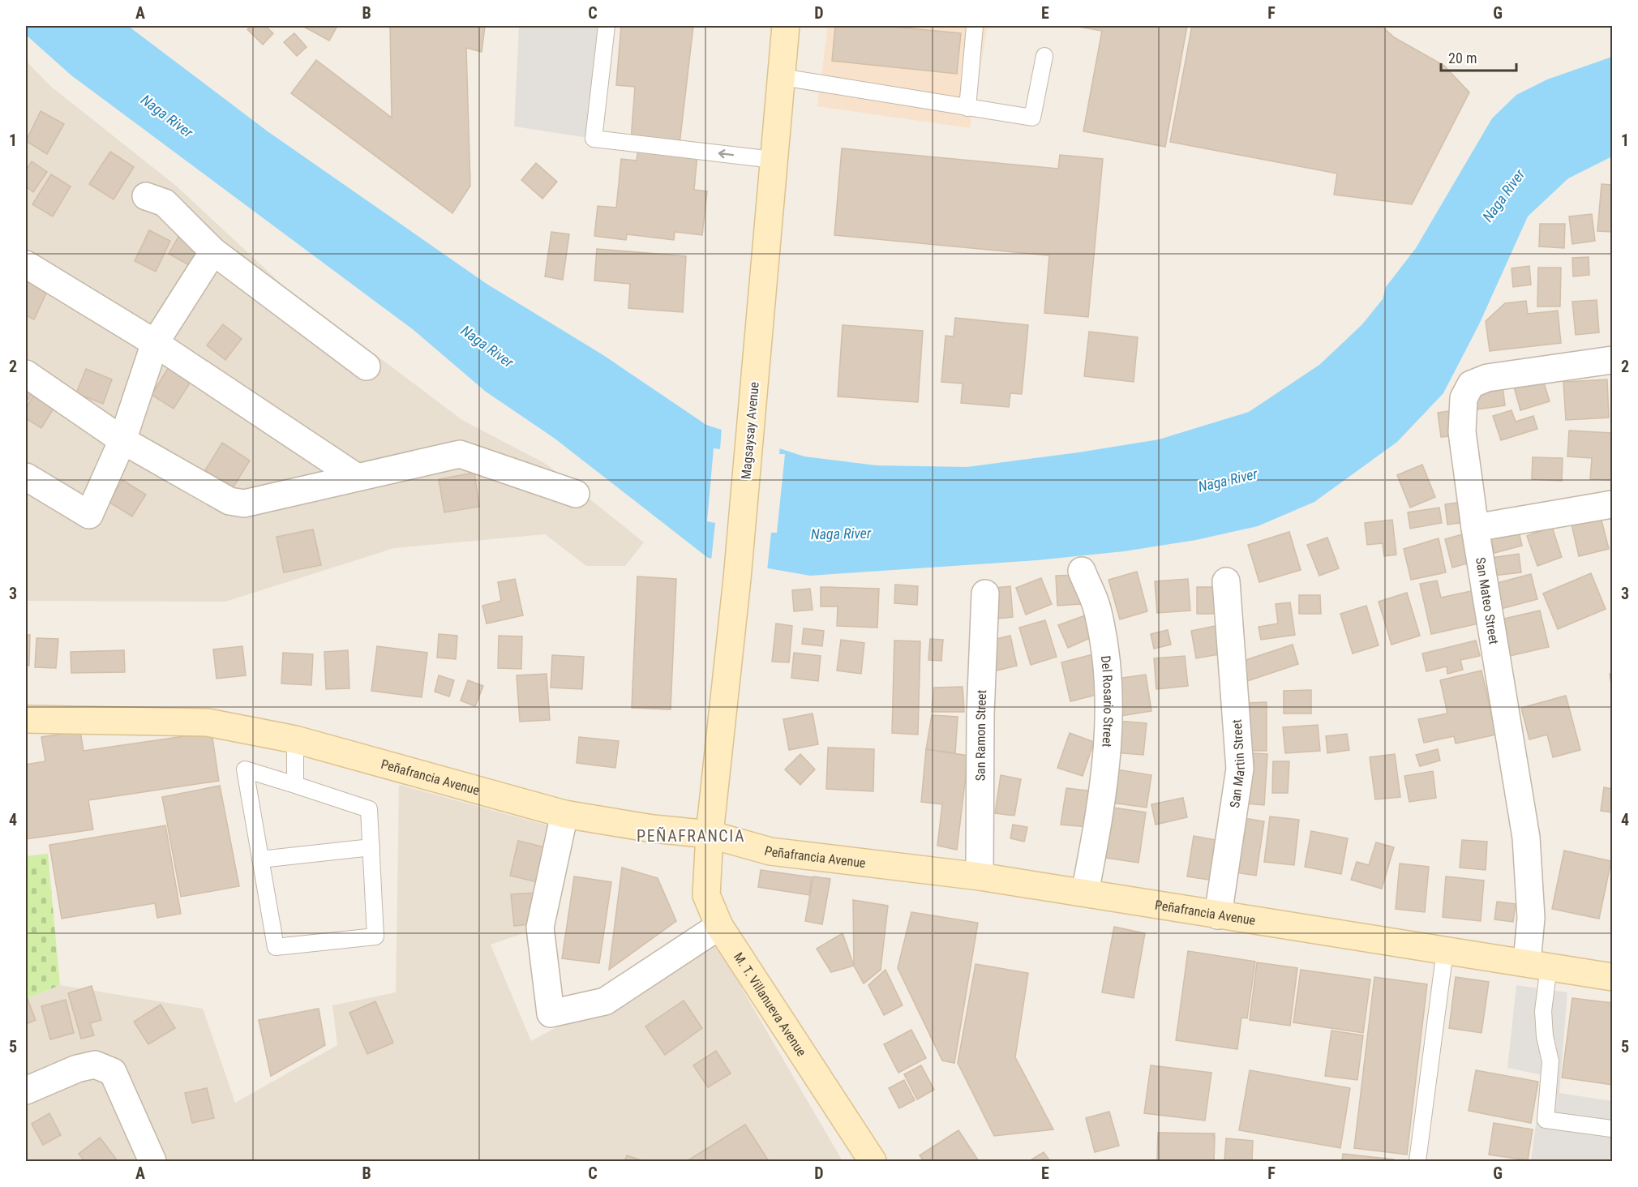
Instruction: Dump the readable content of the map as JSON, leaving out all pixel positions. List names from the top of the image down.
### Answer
{
  "streets": {
    "main road": ["Magsaysay Avenue", "Peñafrancia Avenue", "M. T. Villanueva Avenue"],
    "street": [
      "San Mateo Street",
      "Del Rosario Street",
      "San Ramon Street",
      "San Martin Street"
    ]
  },
  "crossings": [
    ["Magsaysay Avenue", "Peñafrancia Avenue"],
    ["Magsaysay Avenue", "M. T. Villanueva Avenue"],
    ["San Mateo Street", "Peñafrancia Avenue"],
    ["Del Rosario Street", "Peñafrancia Avenue"],
    ["San Ramon Street", "Peñafrancia Avenue"],
    ["San Martin Street", "Peñafrancia Avenue"],
    ["Peñafrancia Avenue", "M. T. Villanueva Avenue"]
  ],
  "districts": ["PEÑAFRANCIA"],
  "water": ["Naga River"],
  "scale_bar": "20 m",
  "grid": {
    "columns": [
      "A",
      "B",
      "C",
      "D",
      "E",
      "F",
      "G"
    ],
    "rows": [
      "1",
      "2",
      "3",
      "4",
      "5"
    ]
  }
}
